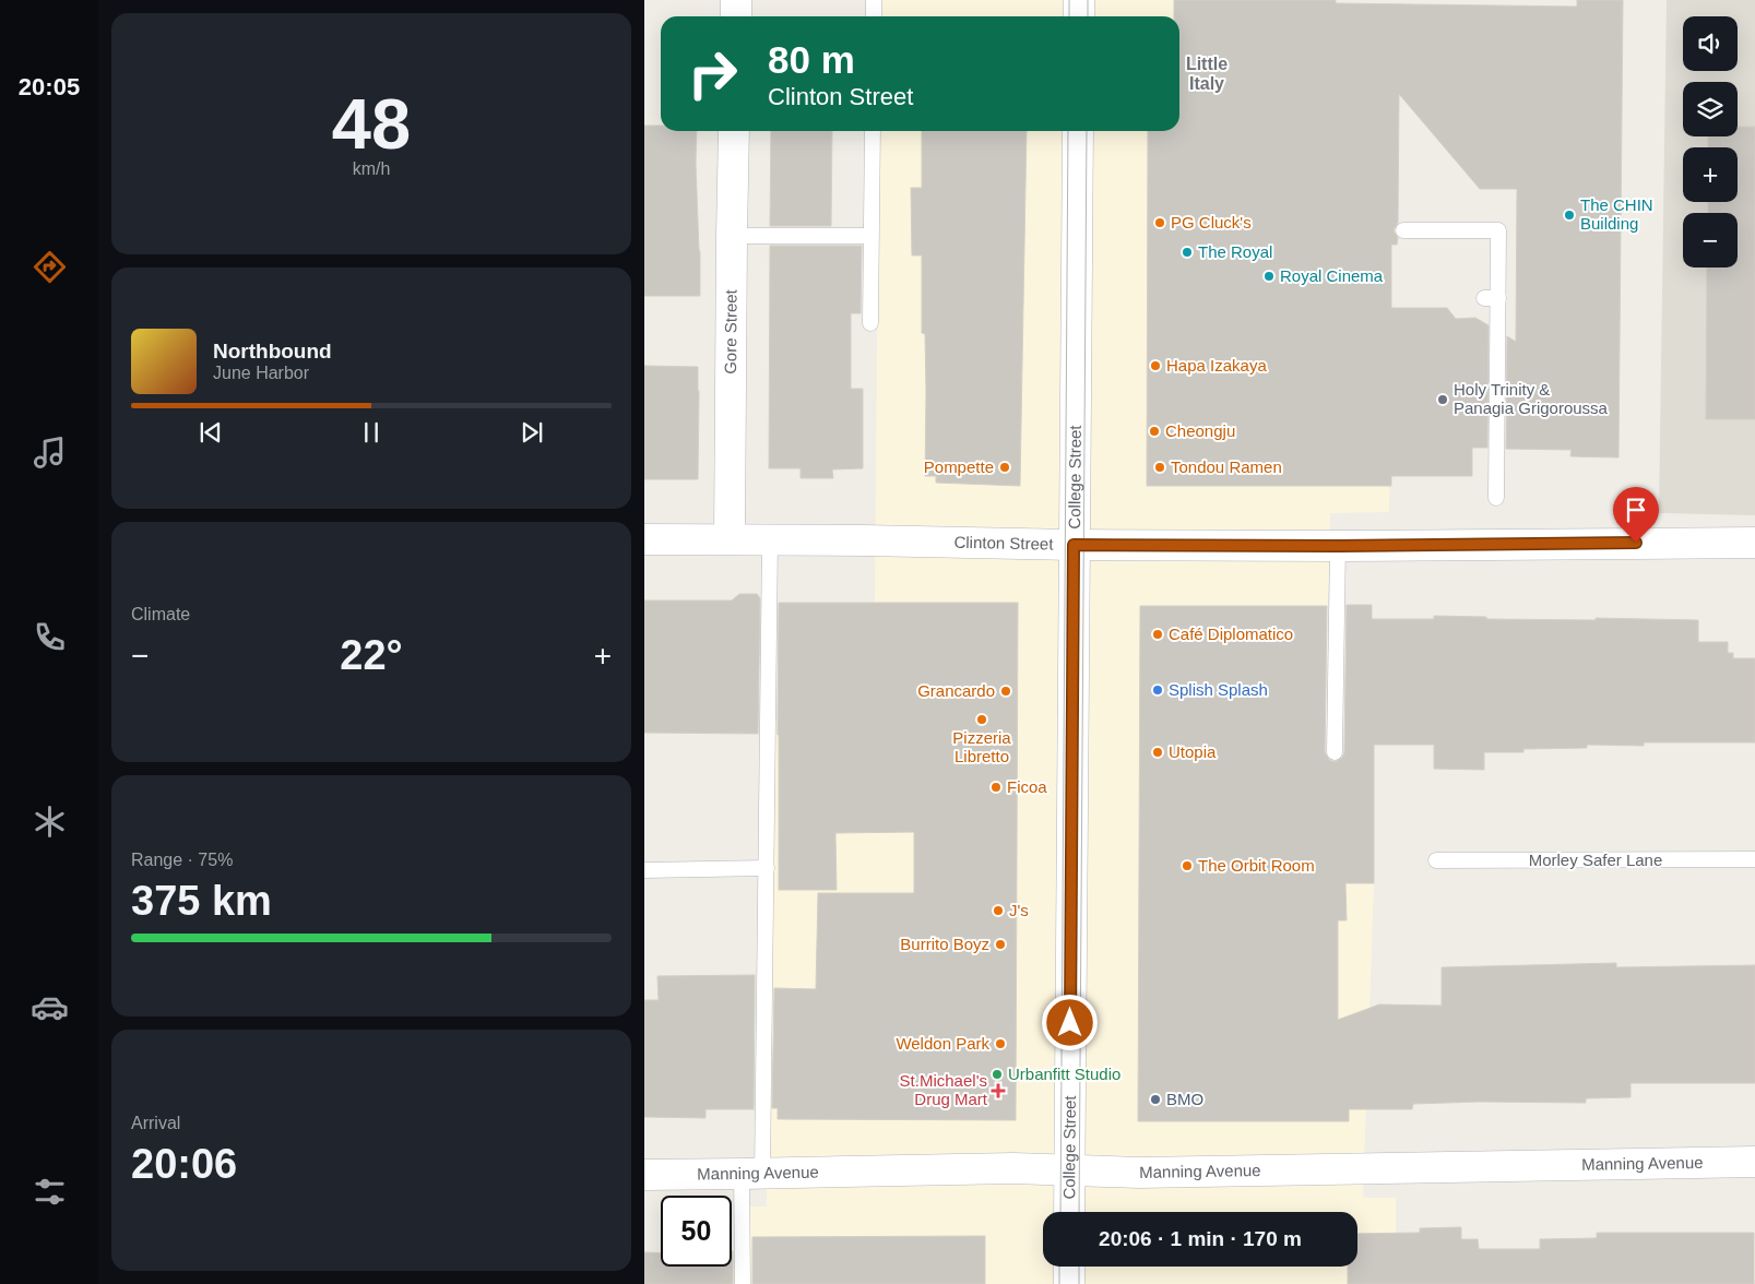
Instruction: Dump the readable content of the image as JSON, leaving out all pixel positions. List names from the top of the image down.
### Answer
{
  "streets": {
    "street": [
      "Gore Street",
      "College Street",
      "Clinton Street",
      "Manning Avenue"
    ],
    "lane": ["Morley Safer Lane"]
  },
  "crossings": [
    ["Gore Street", "Clinton Street"],
    ["College Street", "Clinton Street"],
    ["College Street", "Manning Avenue"]
  ],
  "districts": ["Little Italy"],
  "places": {
    "other": [
      "The CHIN Building",
      "PG Cluck's",
      "The Royal",
      "Royal Cinema",
      "Hapa Izakaya",
      "Holy Trinity & Panagia Grigoroussa",
      "Cheongju",
      "Pompette",
      "Tondou Ramen",
      "Café Diplomatico",
      "Splish Splash",
      "Grancardo",
      "Pizzeria Libretto",
      "Utopia",
      "Ficoa",
      "The Orbit Room",
      "J's",
      "Burrito Boyz",
      "Weldon Park",
      "Urbanfitt Studio",
      "BMO"
    ],
    "health": ["St.Michael's Drug Mart"]
  },
  "page": {
    "tabs": "20:05",
    "tile": [
      ["48", "km/h"],
      "Climate",
      ["Range · 75%", "375 km"],
      ["Arrival", "20:06"]
    ],
    "map_buttons": ["+", "−"],
    "turn": ["80 m", "Clinton Street"],
    "song": ["Northbound", "June Harbor"],
    "heat": ["−", "22°", "+"],
    "limit": "50",
    "trip": "20:06 · 1 min · 170 m"
  }
}
